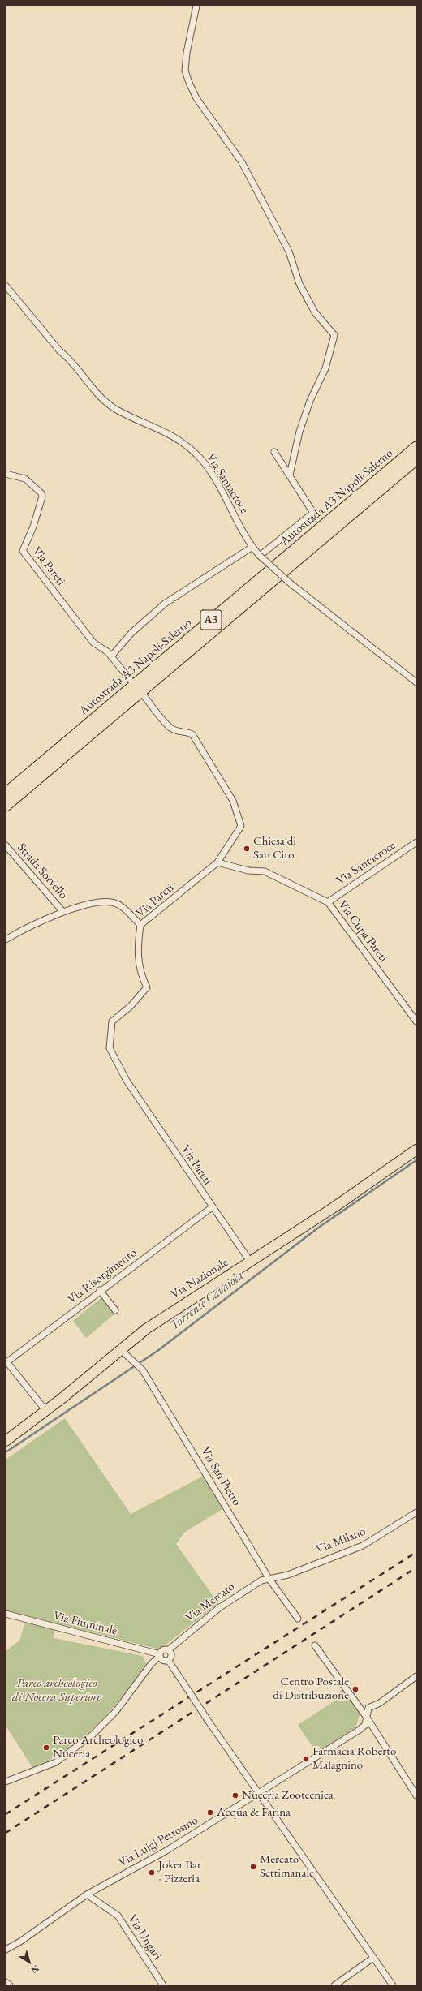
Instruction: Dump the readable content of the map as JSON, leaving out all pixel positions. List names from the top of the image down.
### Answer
{
  "streets": {
    "highway": ["Autostrada A3 Napoli-Salerno", "A3"],
    "main road": ["Via Nazionale"],
    "street": [
      "Via Santacroce",
      "Via Pareti",
      "Strada Sorvello",
      "Via Cupa Pareti",
      "Via Risorgimento",
      "Via San Pietro",
      "Via Milano",
      "Via Mercato",
      "Via Fiuminale",
      "Via Luigi Petrosino",
      "Via Ungari"
    ]
  },
  "crossings": [
    ["Via Santacroce", "Via Cupa Pareti"],
    ["Via Pareti", "Via Cupa Pareti"],
    ["Via Pareti", "Via Risorgimento"],
    ["Via Pareti", "Via Nazionale"],
    ["Via Nazionale", "Via San Pietro"],
    ["Via San Pietro", "Via Milano"],
    ["Via San Pietro", "Via Mercato"],
    ["Via Milano", "Via Mercato"],
    ["Via Mercato", "Via Fiuminale"],
    ["Via Luigi Petrosino", "Via Ungari"]
  ],
  "water": ["Torrente Cavaiola"],
  "parks": ["Parco archeologico di Nocera Superiore"],
  "places": [
    "Chiesa di San Ciro",
    "Centro Postale di Distribuzione",
    "Parco Archeologico Nuceria",
    "Farmacia Roberto Malagnino",
    "Nuceria Zootecnica",
    "Acqua & Farina",
    "Mercato Settimanale",
    "Joker Bar - Pizzeria"
  ],
  "north": "bottom right"
}
